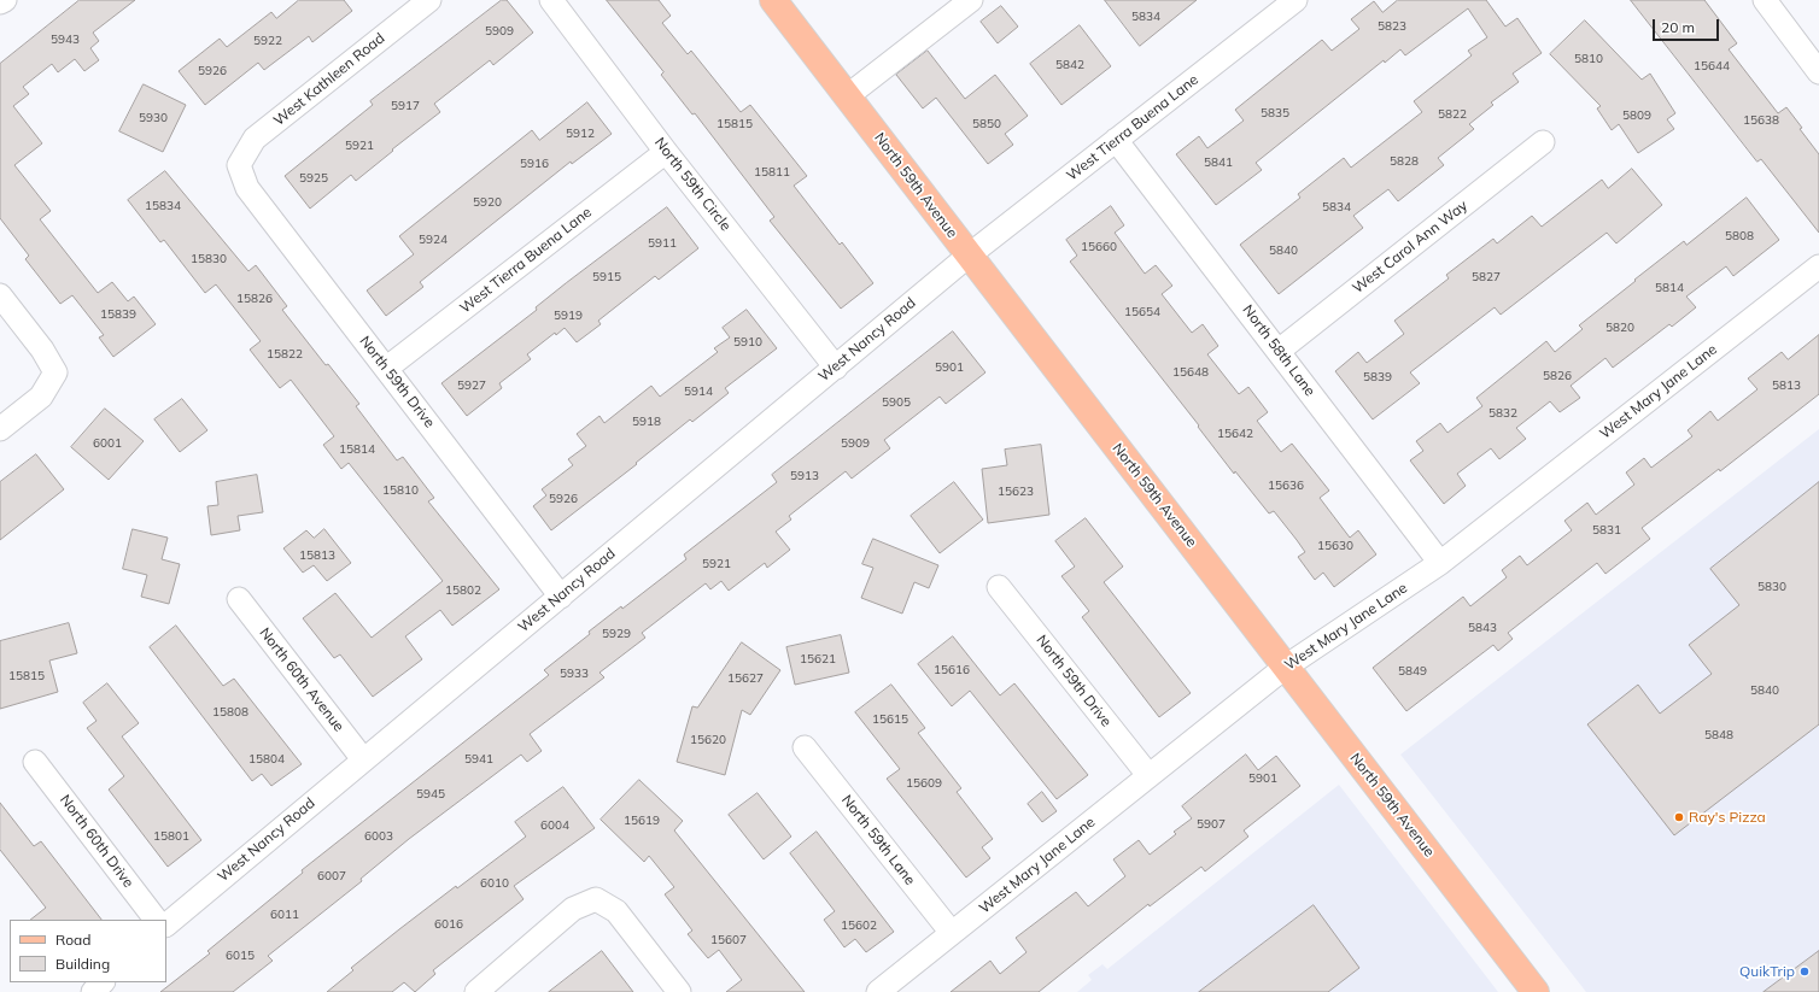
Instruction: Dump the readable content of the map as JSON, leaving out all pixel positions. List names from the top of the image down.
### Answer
{
  "streets": {
    "main road": ["North 59th Avenue"],
    "street": [
      "West Kathleen Road",
      "West Tierra Buena Lane",
      "North 59th Circle",
      "West Carol Ann Way",
      "West Nancy Road",
      "North 58th Lane",
      "North 59th Drive",
      "West Mary Jane Lane",
      "North 60th Avenue",
      "North 59th Lane",
      "North 60th Drive"
    ]
  },
  "crossings": [
    ["West Kathleen Road", "North 59th Drive"],
    ["West Tierra Buena Lane", "North 59th Circle"],
    ["West Tierra Buena Lane", "North 59th Avenue"],
    ["West Tierra Buena Lane", "West Nancy Road"],
    ["West Tierra Buena Lane", "North 58th Lane"],
    ["West Tierra Buena Lane", "North 59th Drive"],
    ["North 59th Circle", "West Nancy Road"],
    ["North 59th Avenue", "West Nancy Road"],
    ["North 59th Avenue", "West Mary Jane Lane"],
    ["West Carol Ann Way", "North 58th Lane"],
    ["West Nancy Road", "North 59th Drive"],
    ["West Nancy Road", "North 60th Avenue"],
    ["North 58th Lane", "West Mary Jane Lane"],
    ["North 59th Drive", "West Mary Jane Lane"],
    ["West Mary Jane Lane", "North 59th Lane"]
  ],
  "places": ["Ray's Pizza", "QuikTrip"],
  "house_numbers": [
    "5834",
    "5823",
    "5909",
    "5943",
    "5922",
    "5810",
    "5842",
    "15644",
    "5926",
    "5917",
    "5835",
    "5822",
    "5809",
    "5930",
    "15638",
    "15815",
    "5850",
    "5912",
    "5921",
    "5828",
    "5841",
    "5916",
    "15811",
    "5925",
    "5920",
    "15834",
    "5834",
    "5808",
    "5924",
    "5911",
    "15660",
    "5840",
    "15830",
    "5915",
    "5827",
    "5814",
    "15826",
    "15654",
    "15839",
    "5919",
    "5820",
    "5910",
    "15822",
    "5901",
    "15648",
    "5826",
    "5839",
    "5927",
    "5813",
    "5914",
    "5905",
    "5832",
    "5918",
    "15642",
    "6001",
    "5909",
    "15814",
    "5913",
    "15636",
    "15810",
    "15623",
    "5926",
    "5831",
    "15630",
    "15813",
    "5921",
    "5830",
    "15802",
    "5843",
    "5929",
    "15621",
    "15616",
    "5849",
    "5933",
    "15815",
    "15627",
    "5840",
    "15808",
    "15615",
    "5848",
    "15620",
    "15804",
    "5941",
    "5901",
    "15609",
    "5945",
    "15619",
    "5907",
    "6004",
    "15801",
    "6003",
    "6007",
    "6010",
    "6011",
    "6016",
    "15602",
    "15607",
    "6015"
  ],
  "legend": ["Road", "Building"],
  "scale_bar": "20 m"
}
